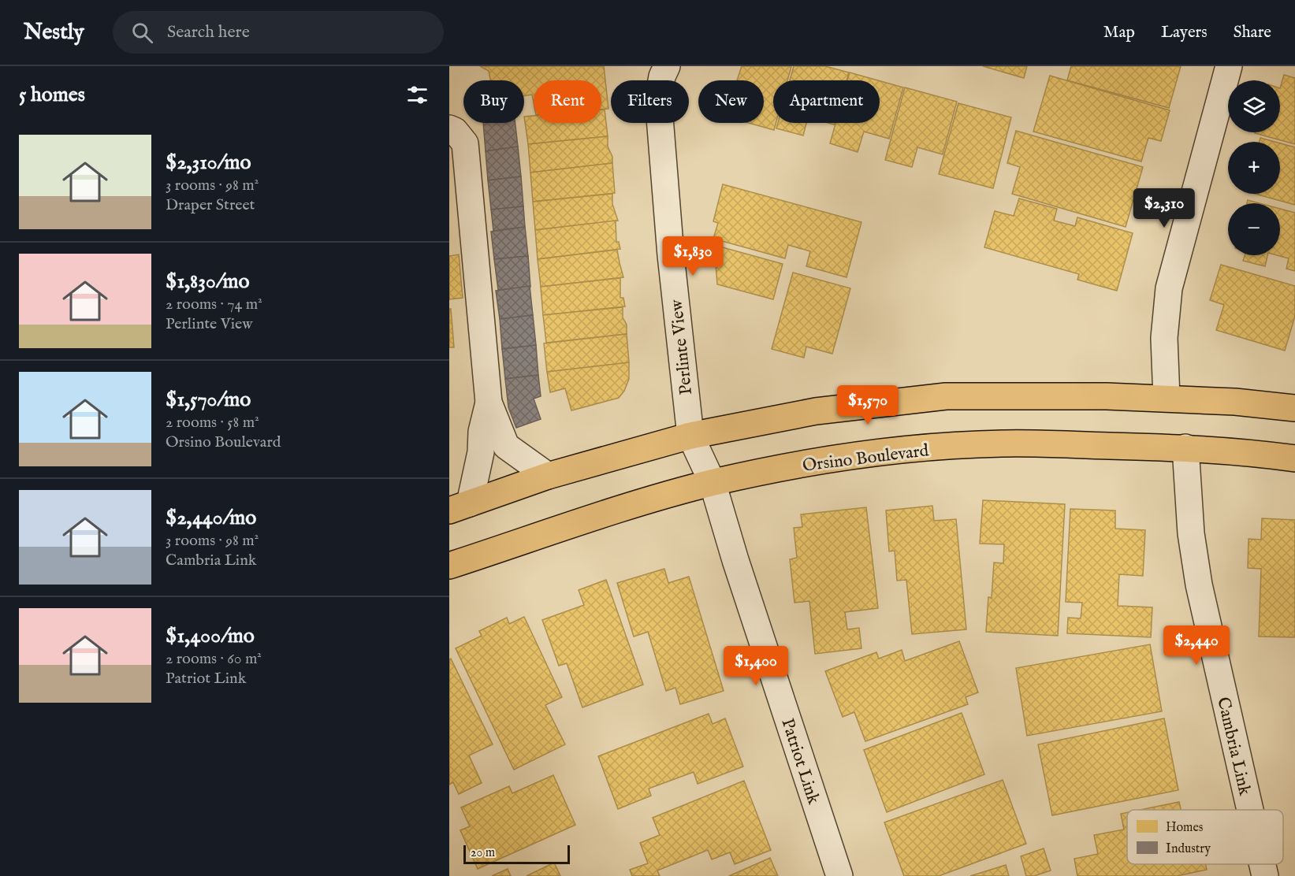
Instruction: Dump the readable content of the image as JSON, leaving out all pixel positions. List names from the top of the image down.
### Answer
{
  "streets": {
    "main road": ["Orsino Boulevard"],
    "street": ["Perlinte View", "Cambria Link", "Patriot Link"]
  },
  "crossings": [
    ["Perlinte View", "Orsino Boulevard"],
    ["Perlinte View", "Patriot Link"],
    ["Orsino Boulevard", "Cambria Link"],
    ["Orsino Boulevard", "Patriot Link"]
  ],
  "legend": ["Homes", "Industry"],
  "scale_bar": "20 m",
  "page": {
    "header": "Nestly",
    "search": "Search here",
    "nav": ["Map", "Layers", "Share"],
    "heading": "5 homes",
    "map_buttons": ["+", "−"],
    "chip": [
      "Buy",
      "Rent",
      "Filters",
      "New",
      "Apartment"
    ],
    "list": [
      {
        "name": "$2,310/mo",
        "note": "3 rooms · 98 m² · Draper Street"
      },
      {
        "name": "$1,830/mo",
        "note": "2 rooms · 74 m² · Perlinte View"
      },
      {
        "name": "$1,570/mo",
        "note": "2 rooms · 58 m² · Orsino Boulevard"
      },
      {
        "name": "$2,440/mo",
        "note": "3 rooms · 98 m² · Cambria Link"
      },
      {
        "name": "$1,400/mo",
        "note": "2 rooms · 60 m² · Patriot Link"
      }
    ],
    "price": [
      "$2,310",
      "$1,830",
      "$1,570",
      "$2,440",
      "$1,400"
    ],
    "scale": "20 m"
  }
}
